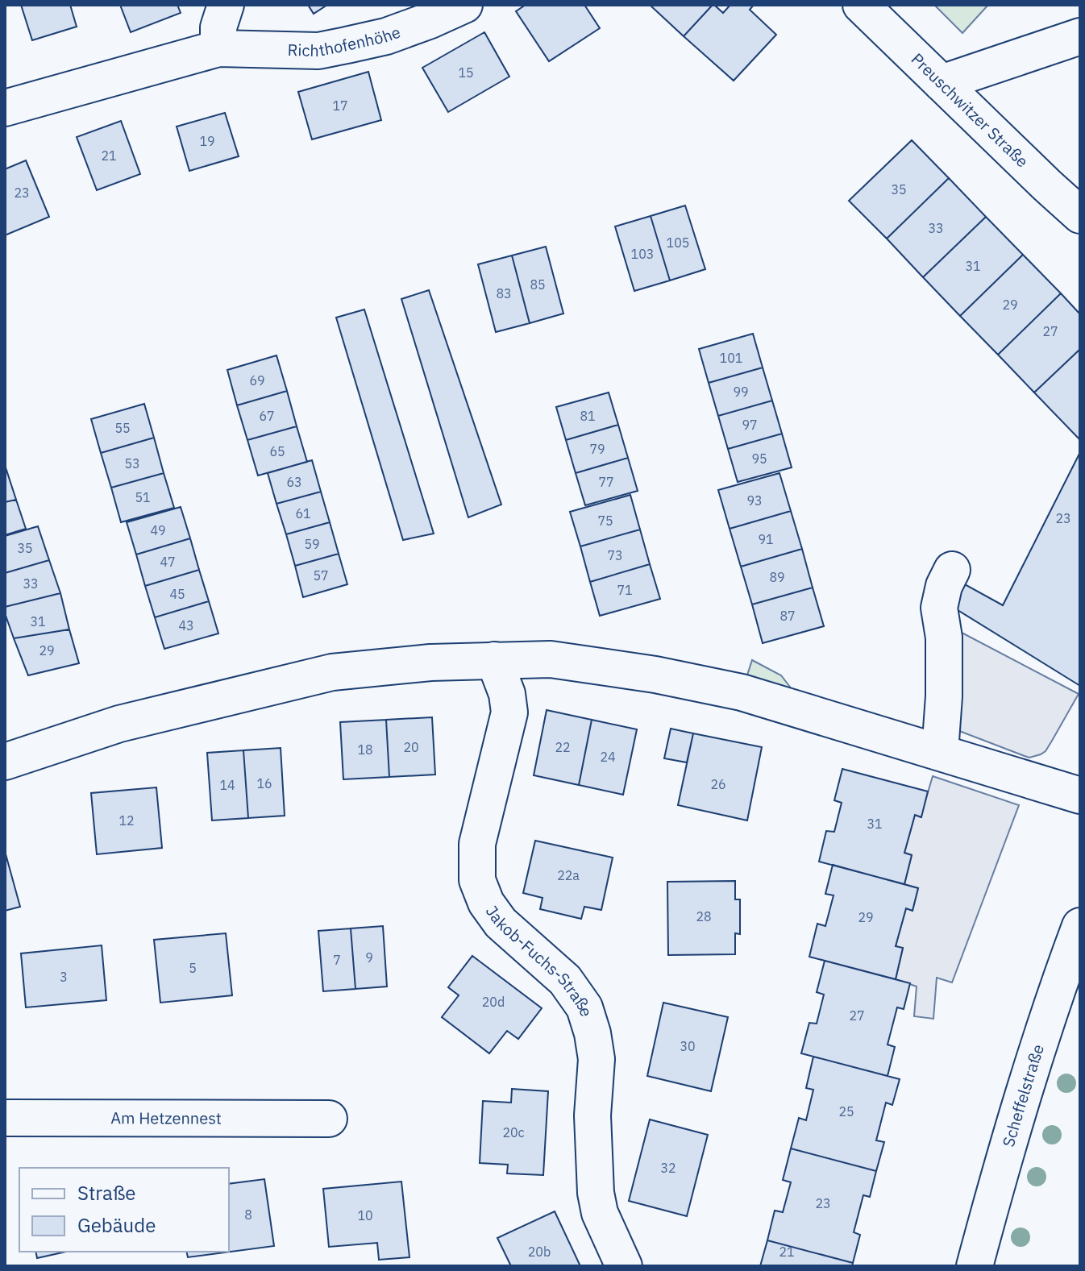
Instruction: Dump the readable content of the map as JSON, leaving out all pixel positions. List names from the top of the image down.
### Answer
{
  "streets": {
    "street": [
      "Richthofenhöhe",
      "Preuschwitzer Straße",
      "Jakob-Fuchs-Straße",
      "Scheffelstraße",
      "Am Hetzennest"
    ]
  },
  "house_numbers": [
    "15",
    "17",
    "19",
    "21",
    "35",
    "23",
    "33",
    "105",
    "103",
    "31",
    "85",
    "83",
    "29",
    "27",
    "101",
    "69",
    "99",
    "67",
    "81",
    "97",
    "55",
    "79",
    "65",
    "95",
    "53",
    "63",
    "77",
    "51",
    "93",
    "61",
    "23",
    "75",
    "49",
    "91",
    "59",
    "35",
    "73",
    "47",
    "57",
    "89",
    "33",
    "71",
    "45",
    "87",
    "31",
    "43",
    "29",
    "20",
    "22",
    "18",
    "24",
    "16",
    "26",
    "14",
    "12",
    "31",
    "22a",
    "28",
    "29",
    "9",
    "7",
    "5",
    "3",
    "20d",
    "27",
    "30",
    "25",
    "20c",
    "32",
    "23",
    "8",
    "10",
    "20b",
    "21"
  ],
  "legend": ["Straße", "Gebäude"]
}
